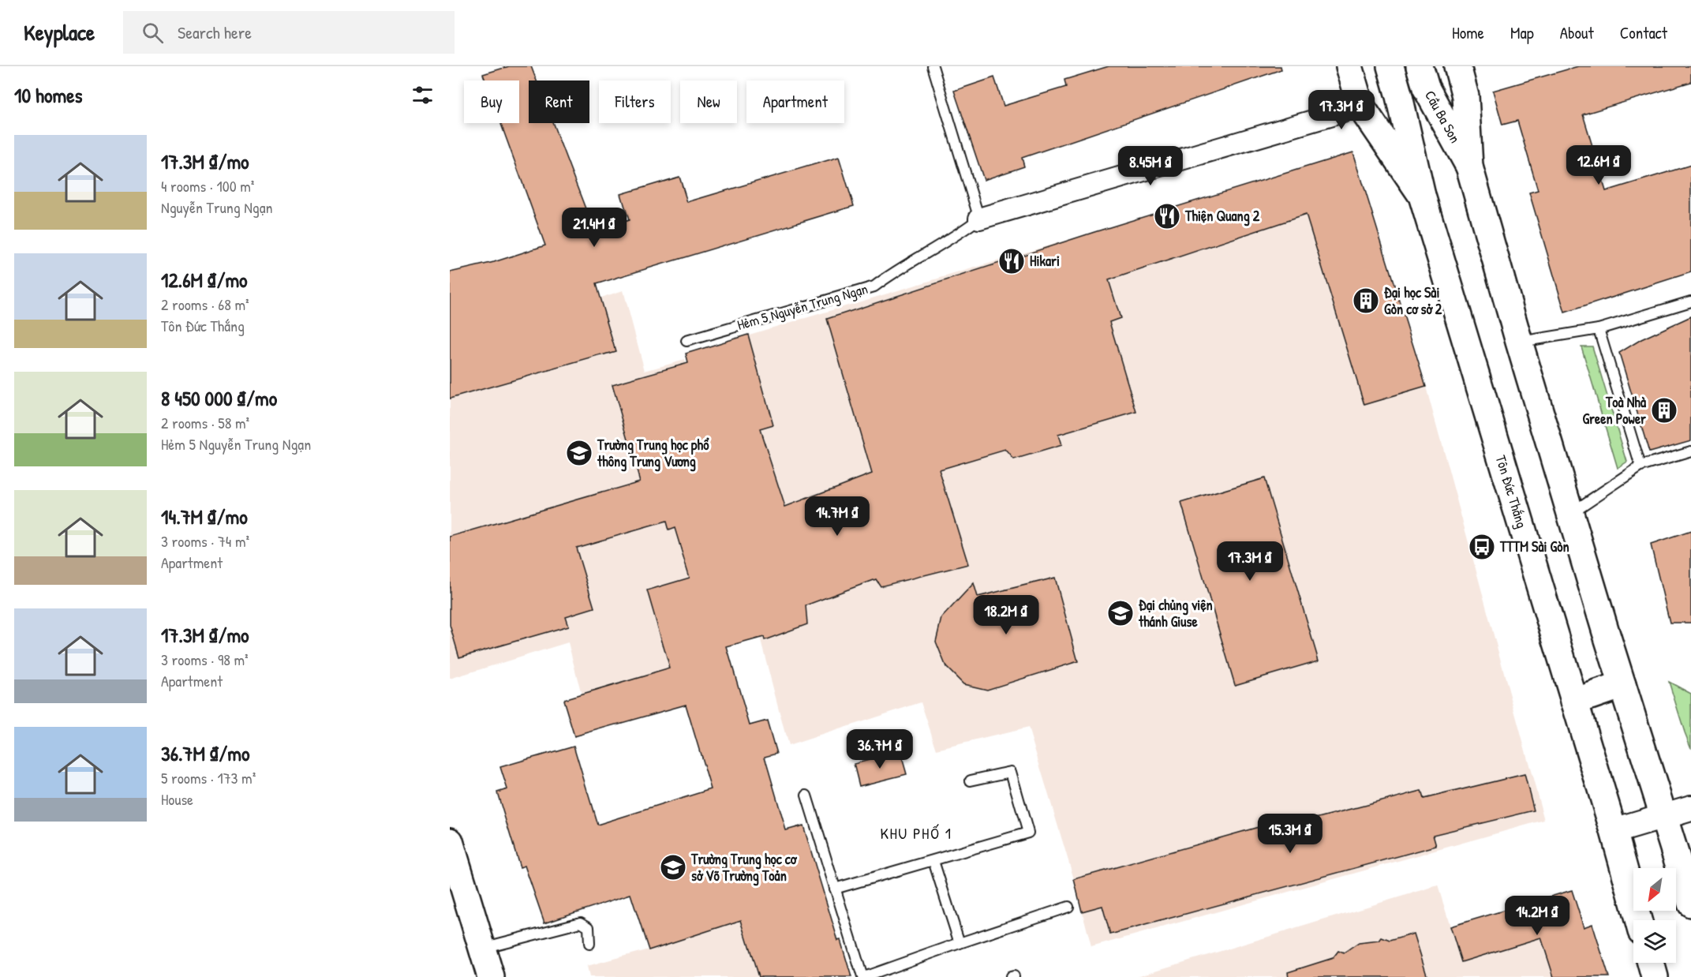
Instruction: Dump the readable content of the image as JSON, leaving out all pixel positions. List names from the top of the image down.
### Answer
{
  "streets": {
    "main road": ["Cầu Ba Son", "Tôn Đức Thắng"],
    "street": ["Hẻm 5 Nguyễn Trung Ngạn"]
  },
  "crossings": [
    ["Hẻm 5 Nguyễn Trung Ngạn", "Tôn Đức Thắng"]
  ],
  "districts": ["KHU PHỐ 1"],
  "places": {
    "restaurant": ["Thiện Quang 2", "Hikari"],
    "building": ["Đại học Sài Gòn cơ sở 2", "Toà Nhà Green Power"],
    "school or university": ["Trường Trung học phổ thông Trưng Vương", "Đại chủng viện thánh Giuse", "Trường Trung học cơ sở Võ Trường Toản"],
    "bus stop": ["TTTM Sài Gòn"]
  },
  "north": "bottom left",
  "page": {
    "header": "Keyplace",
    "search": "Search here",
    "nav": [
      "Home",
      "Map",
      "About",
      "Contact"
    ],
    "heading": "10 homes",
    "chip": [
      "Buy",
      "Rent",
      "Filters",
      "New",
      "Apartment"
    ],
    "price": [
      "17.3M ₫",
      "12.6M ₫",
      "8.45M ₫",
      "21.4M ₫",
      "14.7M ₫",
      "17.3M ₫",
      "18.2M ₫",
      "36.7M ₫",
      "15.3M ₫",
      "14.2M ₫"
    ],
    "list": [
      {
        "name": "17.3M ₫/mo",
        "note": "4 rooms · 100 m² · Nguyễn Trung Ngạn"
      },
      {
        "name": "12.6M ₫/mo",
        "note": "2 rooms · 68 m² · Tôn Đức Thắng"
      },
      {
        "name": "8 450 000 ₫/mo",
        "note": "2 rooms · 58 m² · Hẻm 5 Nguyễn Trung Ngạn"
      },
      {
        "name": "14.7M ₫/mo",
        "note": "3 rooms · 74 m² · Apartment"
      },
      {
        "name": "17.3M ₫/mo",
        "note": "3 rooms · 98 m² · Apartment"
      },
      {
        "name": "36.7M ₫/mo",
        "note": "5 rooms · 173 m² · House"
      }
    ]
  }
}
